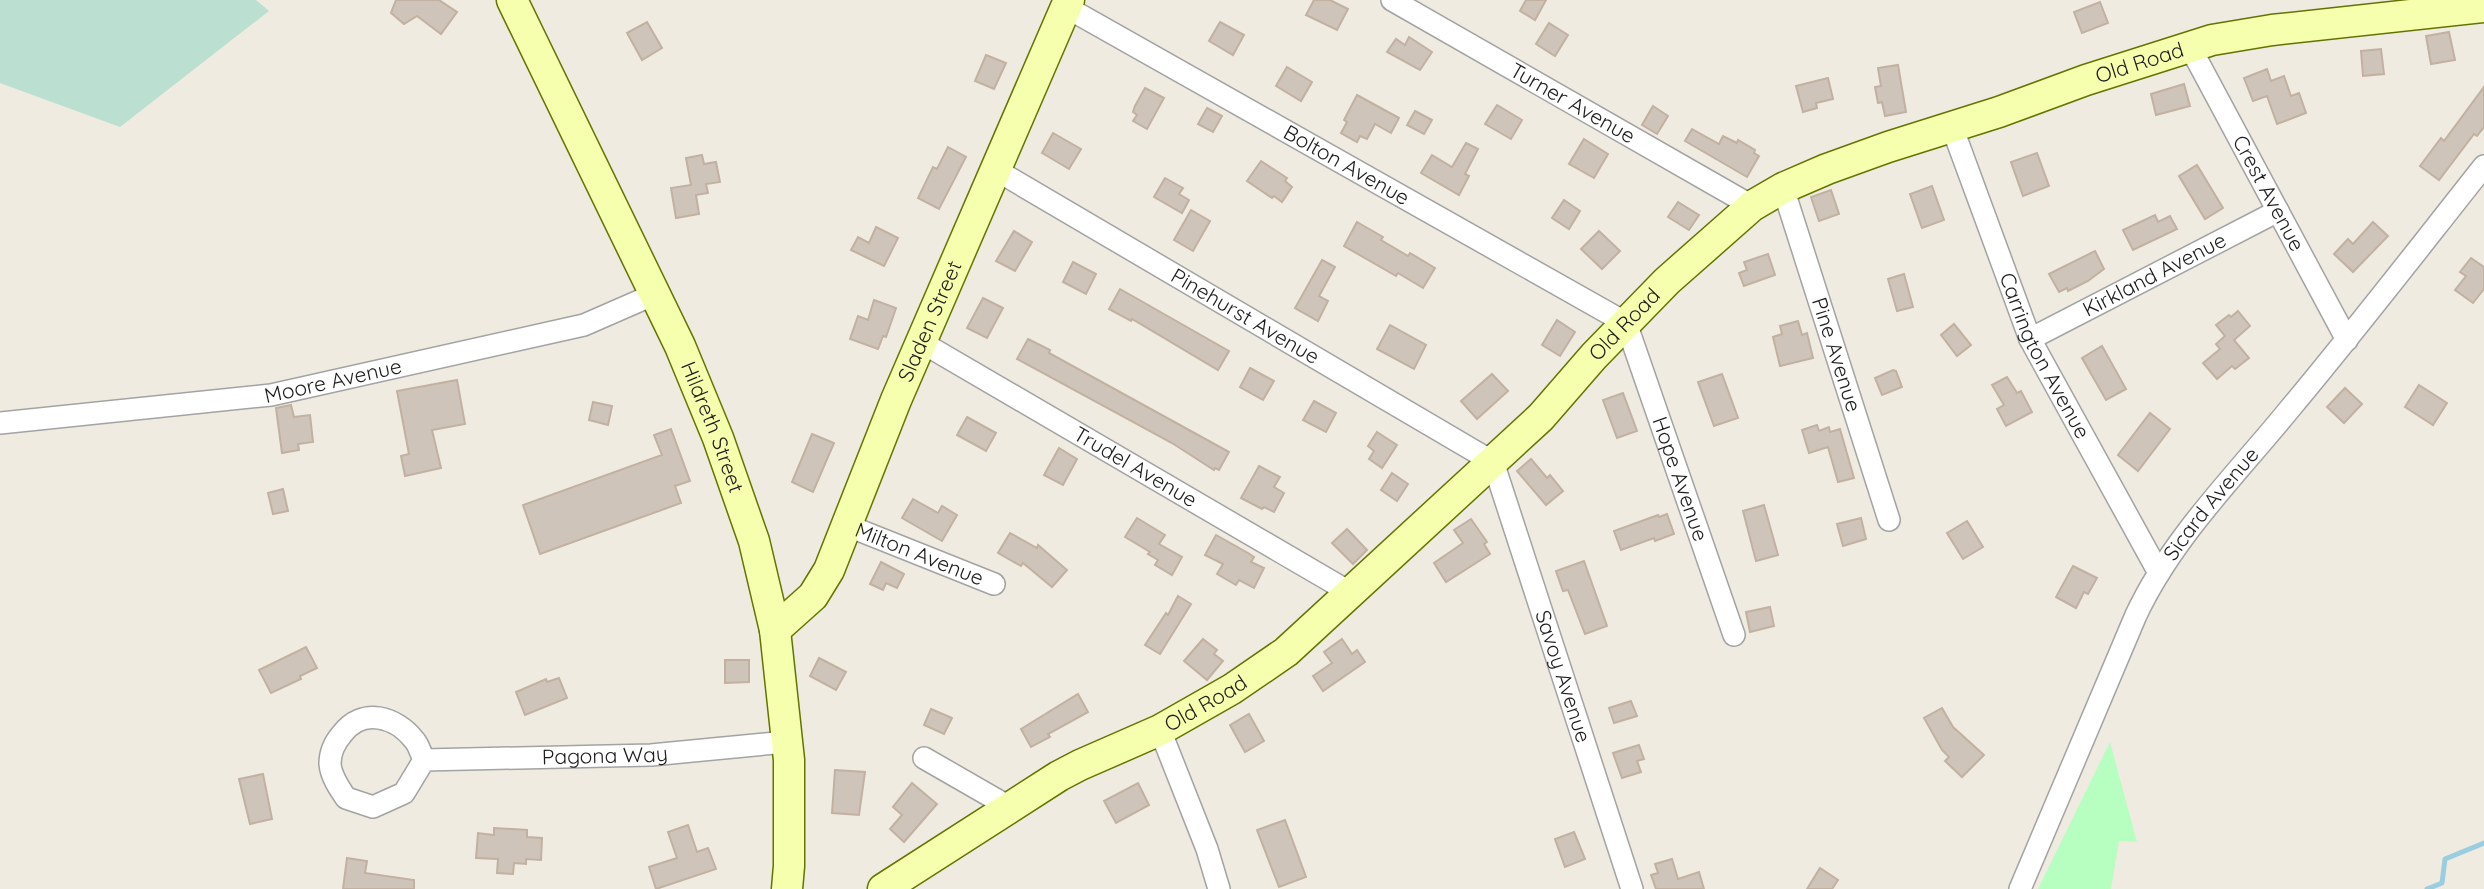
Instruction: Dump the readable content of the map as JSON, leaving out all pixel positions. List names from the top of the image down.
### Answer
{
  "streets": {
    "street": [
      "Old Road",
      "Turner Avenue",
      "Bolton Avenue",
      "Crest Avenue",
      "Kirkland Avenue",
      "Pinehurst Avenue",
      "Sladen Street",
      "Pine Avenue",
      "Carrington Avenue",
      "Moore Avenue",
      "Hildreth Street",
      "Trudel Avenue",
      "Hope Avenue",
      "Sicard Avenue",
      "Milton Avenue",
      "Savoy Avenue",
      "Pagona Way"
    ]
  },
  "crossings": [
    ["Old Road", "Turner Avenue"],
    ["Old Road", "Bolton Avenue"],
    ["Old Road", "Crest Avenue"],
    ["Old Road", "Pinehurst Avenue"],
    ["Old Road", "Pine Avenue"],
    ["Old Road", "Carrington Avenue"],
    ["Old Road", "Trudel Avenue"],
    ["Old Road", "Hope Avenue"],
    ["Old Road", "Savoy Avenue"],
    ["Bolton Avenue", "Sladen Street"],
    ["Bolton Avenue", "Hope Avenue"],
    ["Crest Avenue", "Kirkland Avenue"],
    ["Crest Avenue", "Sicard Avenue"],
    ["Kirkland Avenue", "Carrington Avenue"],
    ["Pinehurst Avenue", "Sladen Street"],
    ["Pinehurst Avenue", "Savoy Avenue"],
    ["Sladen Street", "Hildreth Street"],
    ["Sladen Street", "Trudel Avenue"],
    ["Sladen Street", "Milton Avenue"],
    ["Carrington Avenue", "Sicard Avenue"],
    ["Moore Avenue", "Hildreth Street"],
    ["Hildreth Street", "Pagona Way"]
  ]
}
